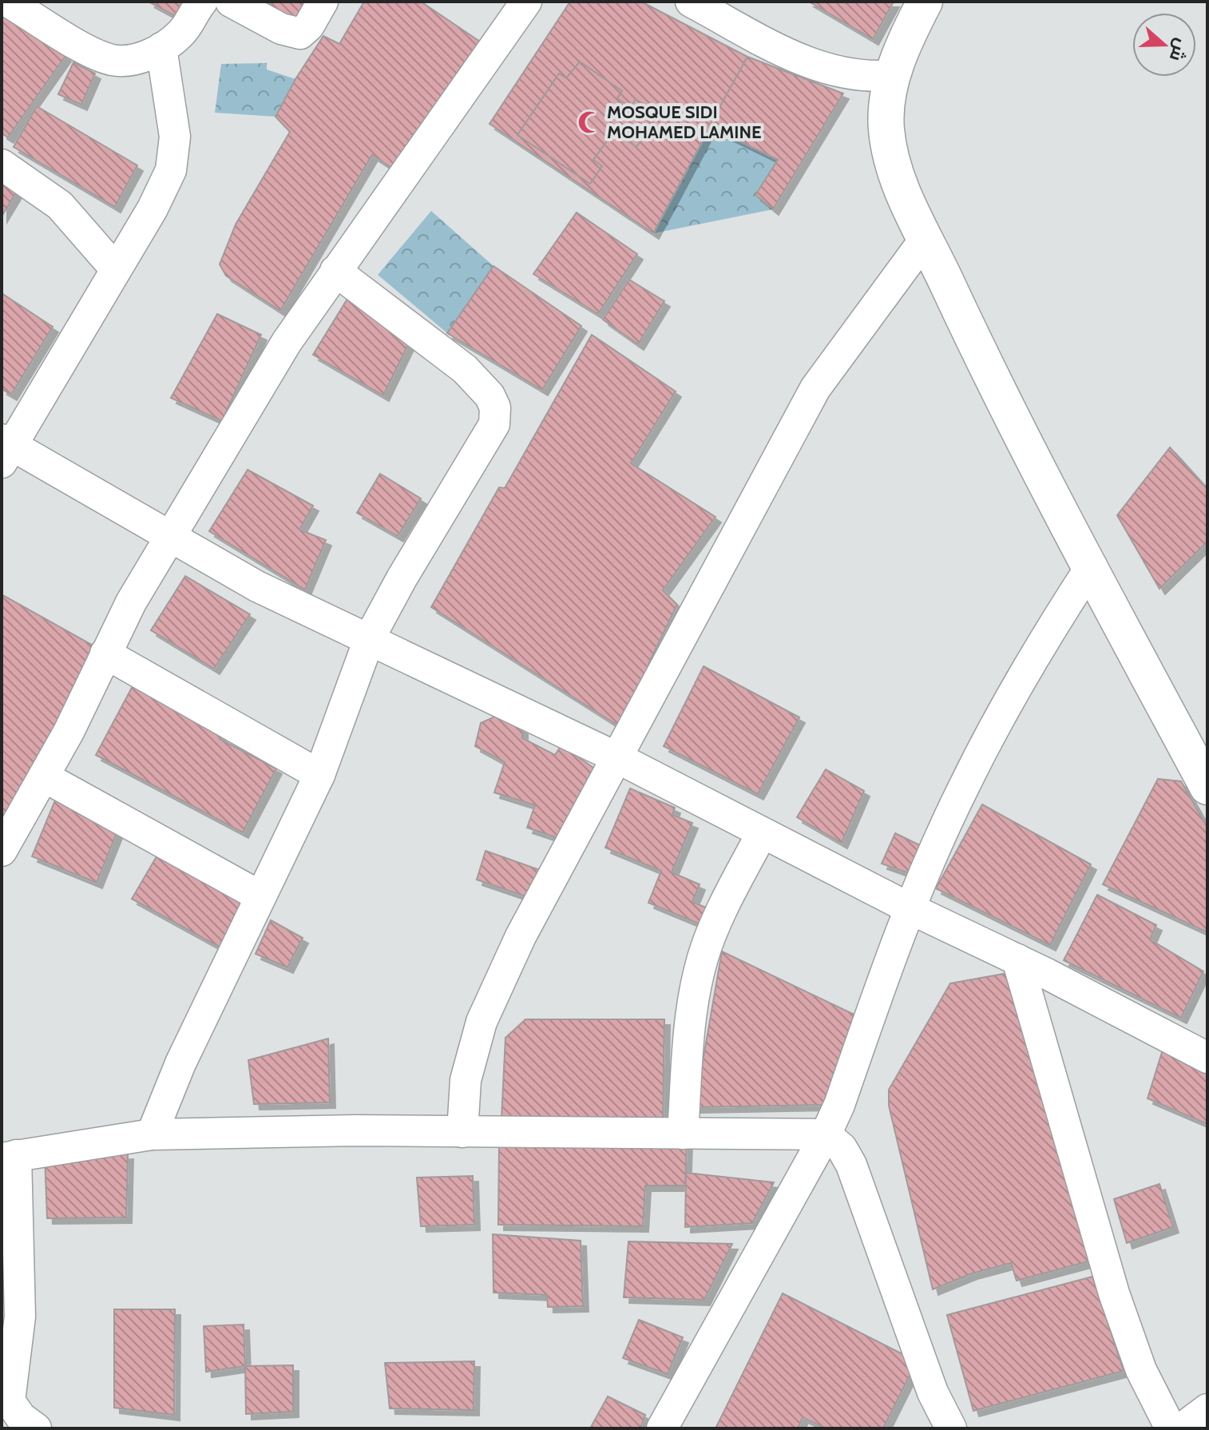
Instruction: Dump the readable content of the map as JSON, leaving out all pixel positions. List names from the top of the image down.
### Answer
{
  "places": {
    "mosque": ["MOSQUE SIDI MOHAMED LAMINE"]
  },
  "north": "right"
}
